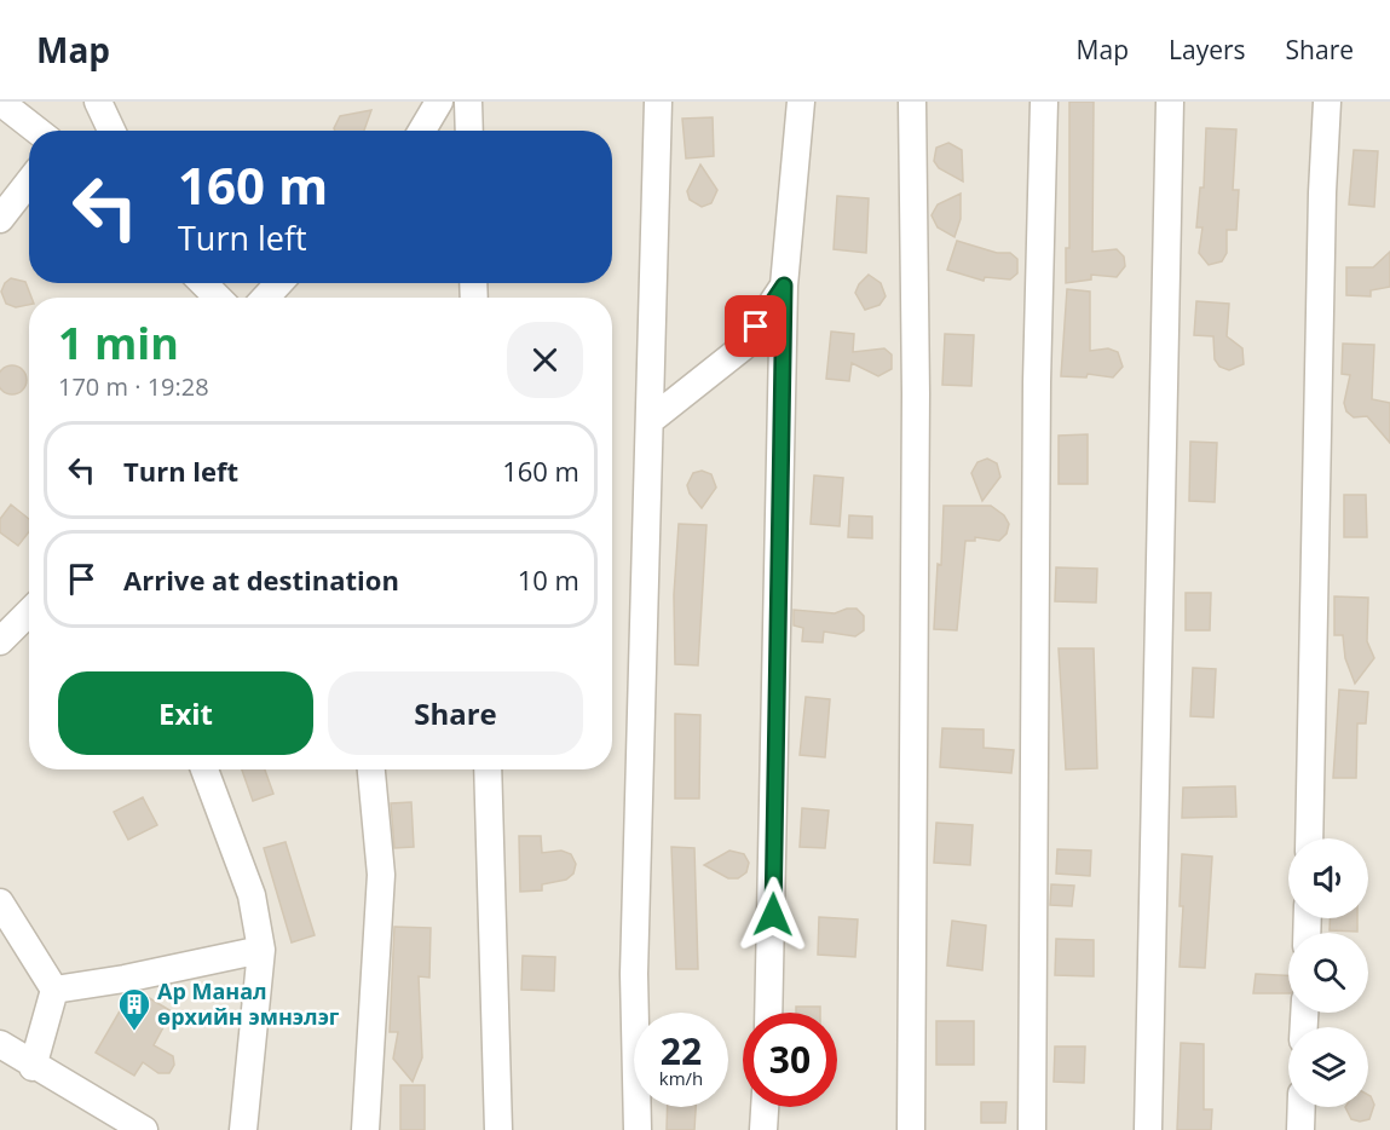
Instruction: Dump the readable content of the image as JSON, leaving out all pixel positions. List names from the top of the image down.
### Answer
{
  "places": {
    "building": ["Ар Манал өрхийн эмнэлэг"]
  },
  "page": {
    "header": "Map",
    "nav": ["Map", "Layers", "Share"],
    "turn": ["160 m", "Turn left"],
    "heading": ["1 min", "170 m · 19:28"],
    "list": [
      {
        "name": "Turn left",
        "value": "160 m"
      },
      {
        "name": "Arrive at destination",
        "value": "10 m"
      }
    ],
    "buttons": ["Exit", "Share"],
    "speed": "22 km/h",
    "limit": "30"
  }
}
